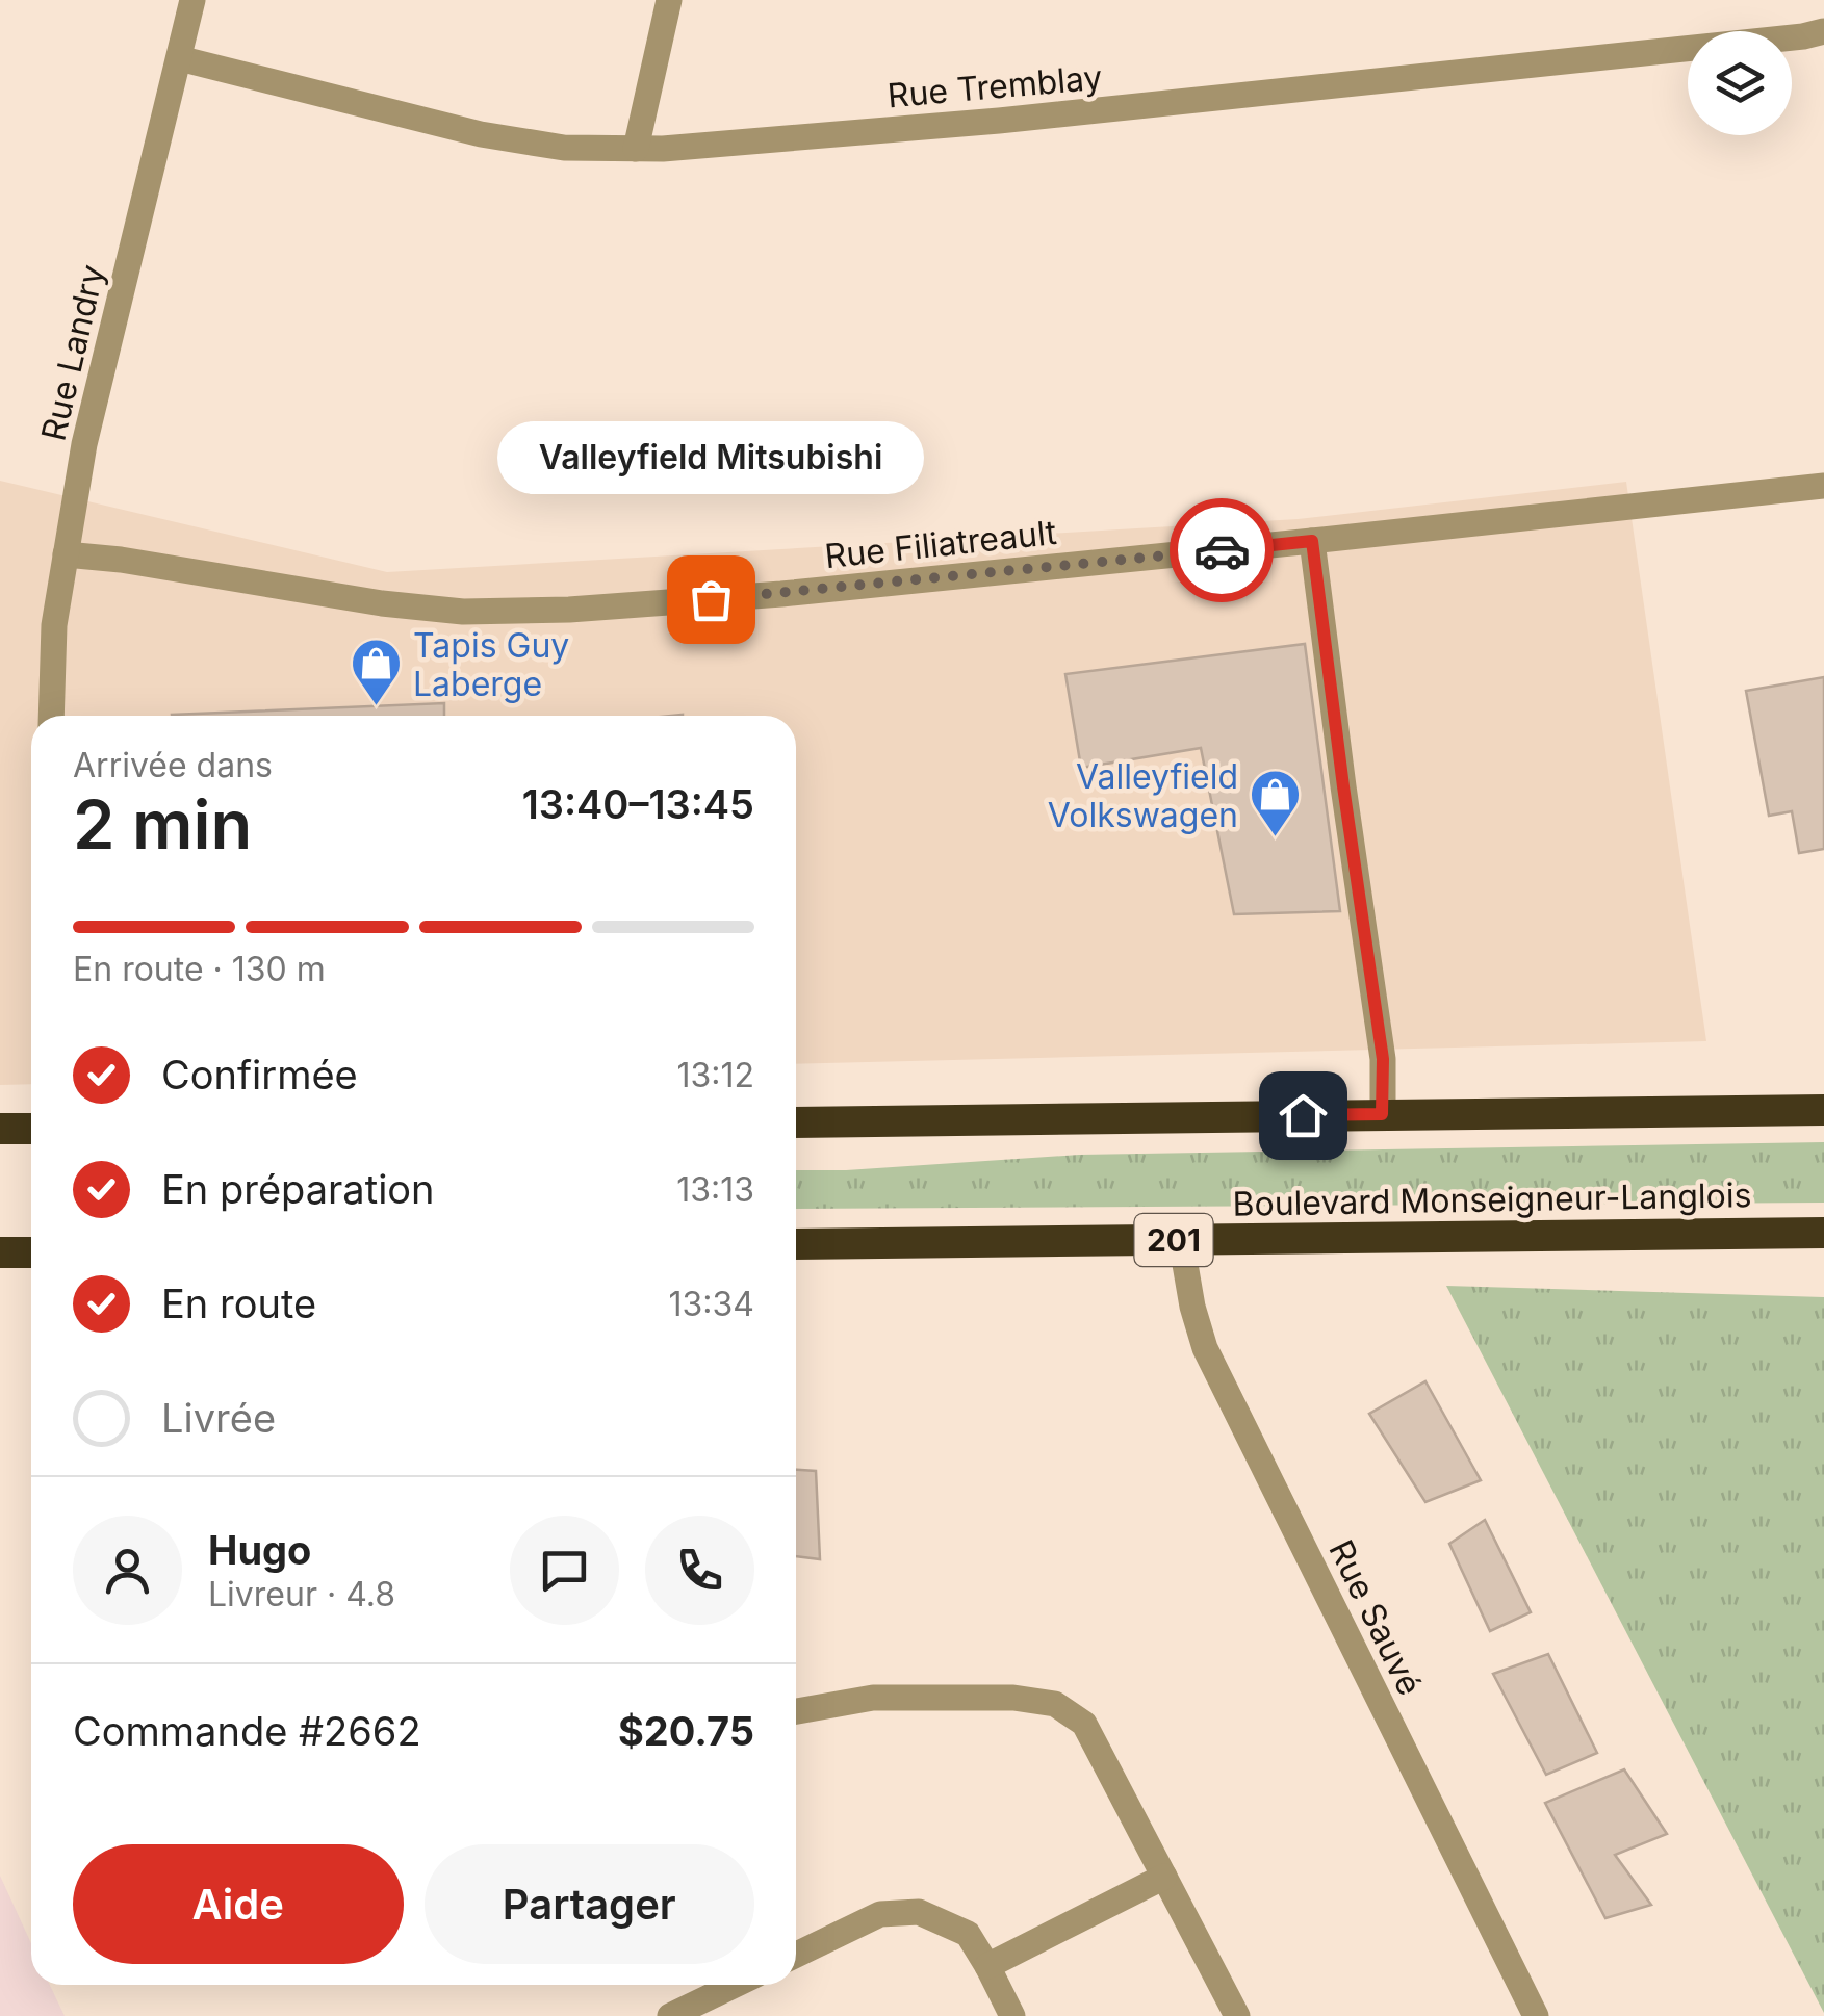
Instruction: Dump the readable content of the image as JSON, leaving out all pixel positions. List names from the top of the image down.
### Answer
{
  "streets": {
    "highway": ["Boulevard Monseigneur-Langlois", "201"],
    "street": [
      "Rue Tremblay",
      "Rue Landry",
      "Rue Filiatreault",
      "Rue Sauvé"
    ]
  },
  "crossings": [
    ["Rue Tremblay", "Rue Landry"],
    ["Rue Landry", "Rue Filiatreault"],
    ["Boulevard Monseigneur-Langlois", "Rue Sauvé"]
  ],
  "places": {
    "other": ["Valleyfield Mitsubishi"],
    "shop": ["Tapis Guy Laberge", "Valleyfield Volkswagen"]
  },
  "page": {
    "bubble": "Valleyfield Mitsubishi",
    "heading": ["2 min", "Arrivée dans", "13:40–13:45"],
    "panel": [
      "Hugo",
      "Livreur · 4.8",
      "Commande #2662",
      "$20.75"
    ],
    "bar": "En route · 130 m",
    "list": [
      ["Confirmée", "13:12"],
      ["En préparation", "13:13"],
      ["En route", "13:34"],
      "Livrée"
    ],
    "buttons": ["Aide", "Partager"]
  }
}
